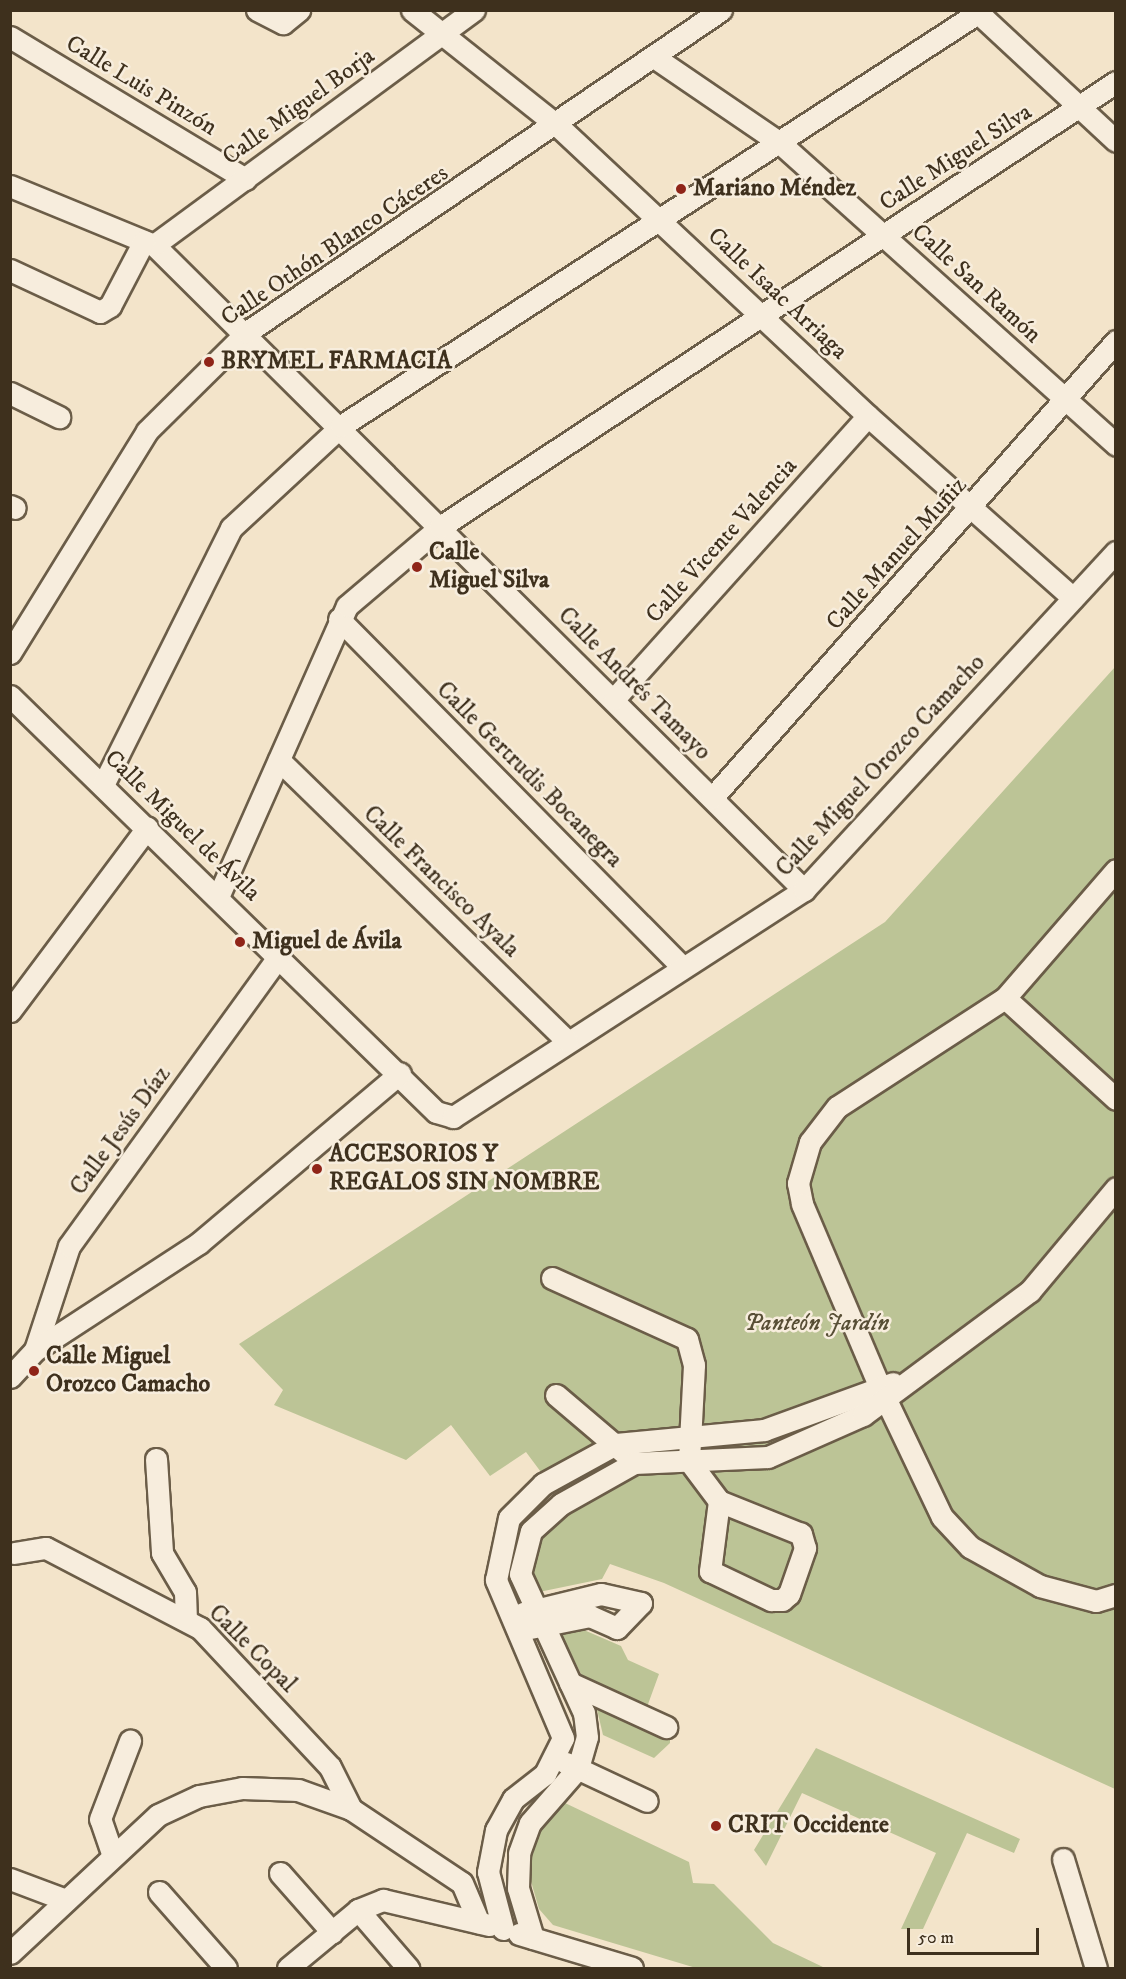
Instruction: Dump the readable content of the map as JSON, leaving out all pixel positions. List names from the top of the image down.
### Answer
{
  "streets": {
    "street": [
      "Calle Luis Pinzón",
      "Calle Miguel Borja",
      "Calle Miguel Silva",
      "Calle Othón Blanco Cáceres",
      "Calle San Ramón",
      "Calle Isaac Arriaga",
      "Calle Vicente Valencia",
      "Calle Manuel Muñiz",
      "Calle Andrés Tamayo",
      "Calle Miguel Orozco Camacho",
      "Calle Gertrudis Bocanegra",
      "Calle Miguel de Ávila",
      "Calle Francisco Ayala",
      "Calle Jesús Díaz",
      "Calle Copal"
    ]
  },
  "crossings": [
    ["Calle Luis Pinzón", "Calle Miguel Borja"],
    ["Calle Miguel Borja", "Calle Isaac Arriaga"],
    ["Calle Miguel Borja", "Calle Andrés Tamayo"],
    ["Calle Miguel Silva", "Calle San Ramón"],
    ["Calle Miguel Silva", "Calle Isaac Arriaga"],
    ["Calle Miguel Silva", "Calle Andrés Tamayo"],
    ["Calle Miguel Silva", "Calle Gertrudis Bocanegra"],
    ["Calle Miguel Silva", "Calle Miguel de Ávila"],
    ["Calle Miguel Silva", "Calle Francisco Ayala"],
    ["Calle Othón Blanco Cáceres", "Calle San Ramón"],
    ["Calle Othón Blanco Cáceres", "Calle Isaac Arriaga"],
    ["Calle Othón Blanco Cáceres", "Calle Andrés Tamayo"],
    ["Calle San Ramón", "Calle Manuel Muñiz"],
    ["Calle Isaac Arriaga", "Calle Vicente Valencia"],
    ["Calle Isaac Arriaga", "Calle Manuel Muñiz"],
    ["Calle Isaac Arriaga", "Calle Miguel Orozco Camacho"],
    ["Calle Vicente Valencia", "Calle Andrés Tamayo"],
    ["Calle Manuel Muñiz", "Calle Andrés Tamayo"],
    ["Calle Andrés Tamayo", "Calle Miguel Orozco Camacho"],
    ["Calle Miguel Orozco Camacho", "Calle Gertrudis Bocanegra"],
    ["Calle Miguel Orozco Camacho", "Calle Miguel de Ávila"],
    ["Calle Miguel Orozco Camacho", "Calle Francisco Ayala"],
    ["Calle Miguel de Ávila", "Calle Jesús Díaz"]
  ],
  "parks": ["Panteón Jardín"],
  "places": [
    "Mariano Méndez",
    "BRYMEL FARMACIA",
    "Calle Miguel Silva",
    "Miguel de Ávila",
    "ACCESORIOS Y REGALOS SIN NOMBRE",
    "Calle Miguel Orozco Camacho",
    "CRIT Occidente"
  ],
  "scale_bar": "50 m"
}
